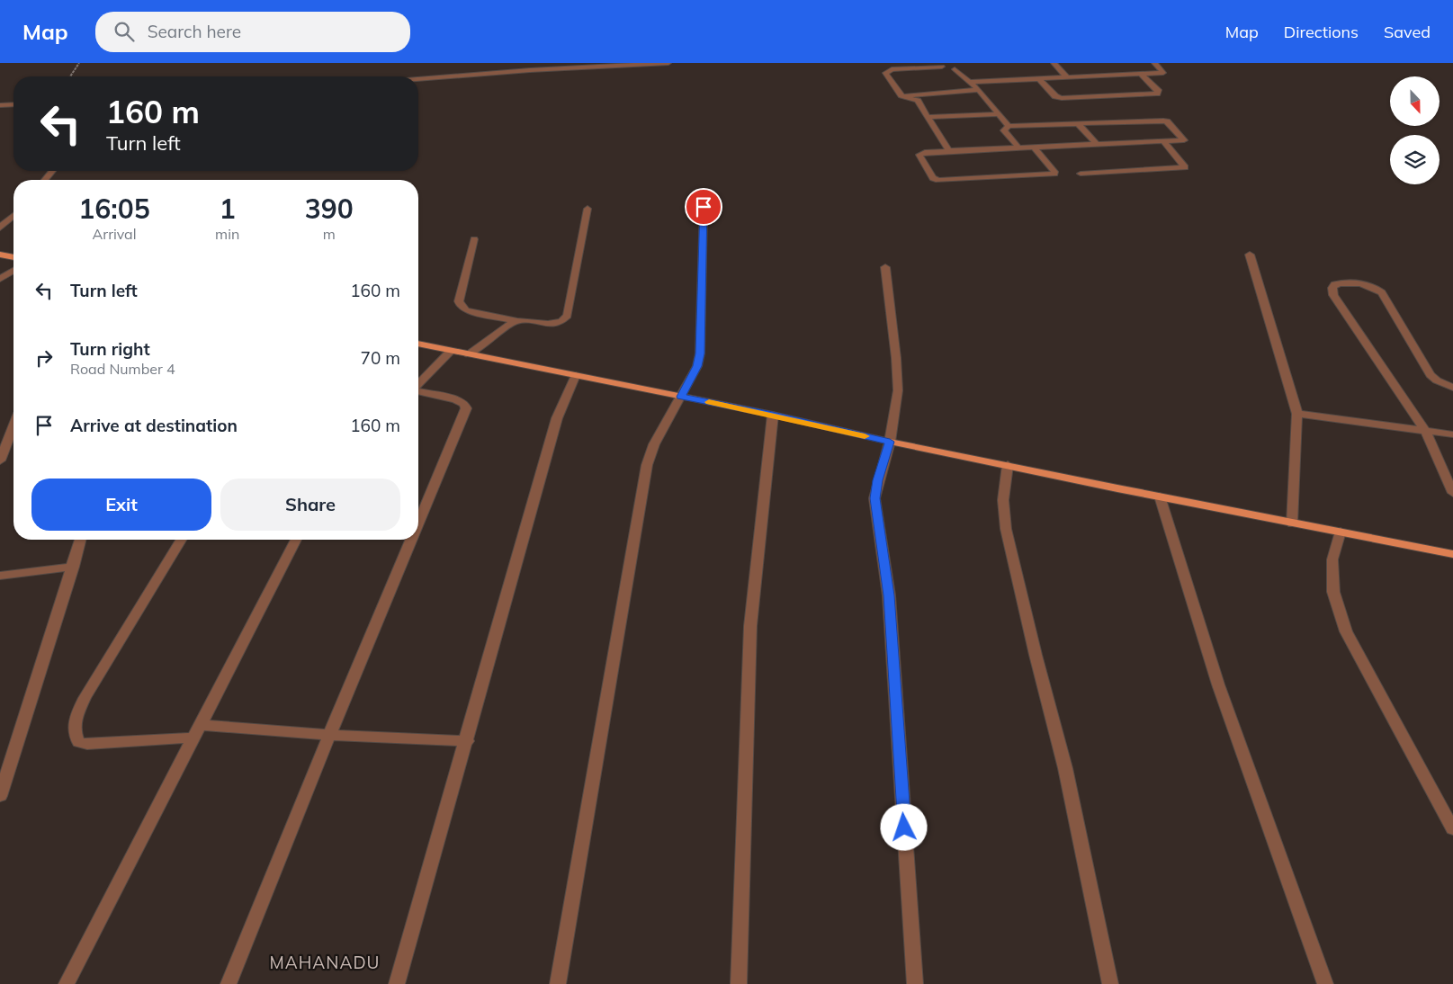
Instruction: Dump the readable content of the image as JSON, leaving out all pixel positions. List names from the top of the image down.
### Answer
{
  "districts": ["MAHANADU"],
  "north": "bottom",
  "page": {
    "header": "Map",
    "search": "Search here",
    "nav": ["Map", "Directions", "Saved"],
    "turn": ["160 m", "Turn left"],
    "eta": [
      "16:05",
      "Arrival",
      "1",
      "min",
      "390",
      "m"
    ],
    "list": [
      {
        "name": "Turn left",
        "value": "160 m"
      },
      {
        "name": "Turn right",
        "note": "Road Number 4",
        "value": "70 m"
      },
      {
        "name": "Arrive at destination",
        "value": "160 m"
      }
    ],
    "buttons": ["Exit", "Share"]
  }
}
